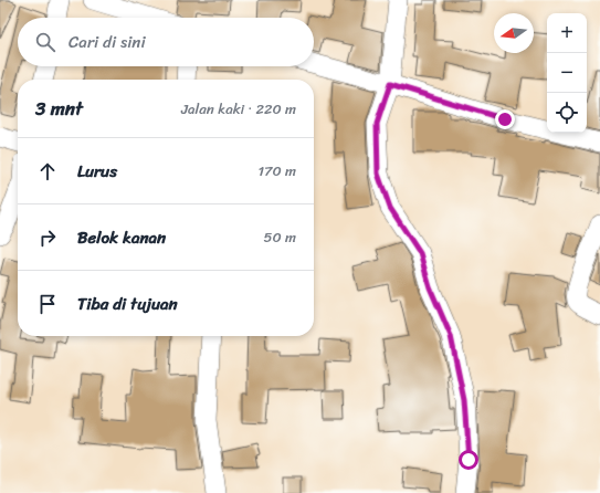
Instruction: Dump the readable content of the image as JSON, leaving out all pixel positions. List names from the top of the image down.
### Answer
{
  "north": "left",
  "page": {
    "map_buttons": ["+", "−"],
    "search": "Cari di sini",
    "heading": ["3 mnt", "Jalan kaki · 220 m"],
    "list": [
      ["Lurus", "170 m"],
      ["Belok kanan", "50 m"],
      "Tiba di tujuan"
    ]
  }
}
